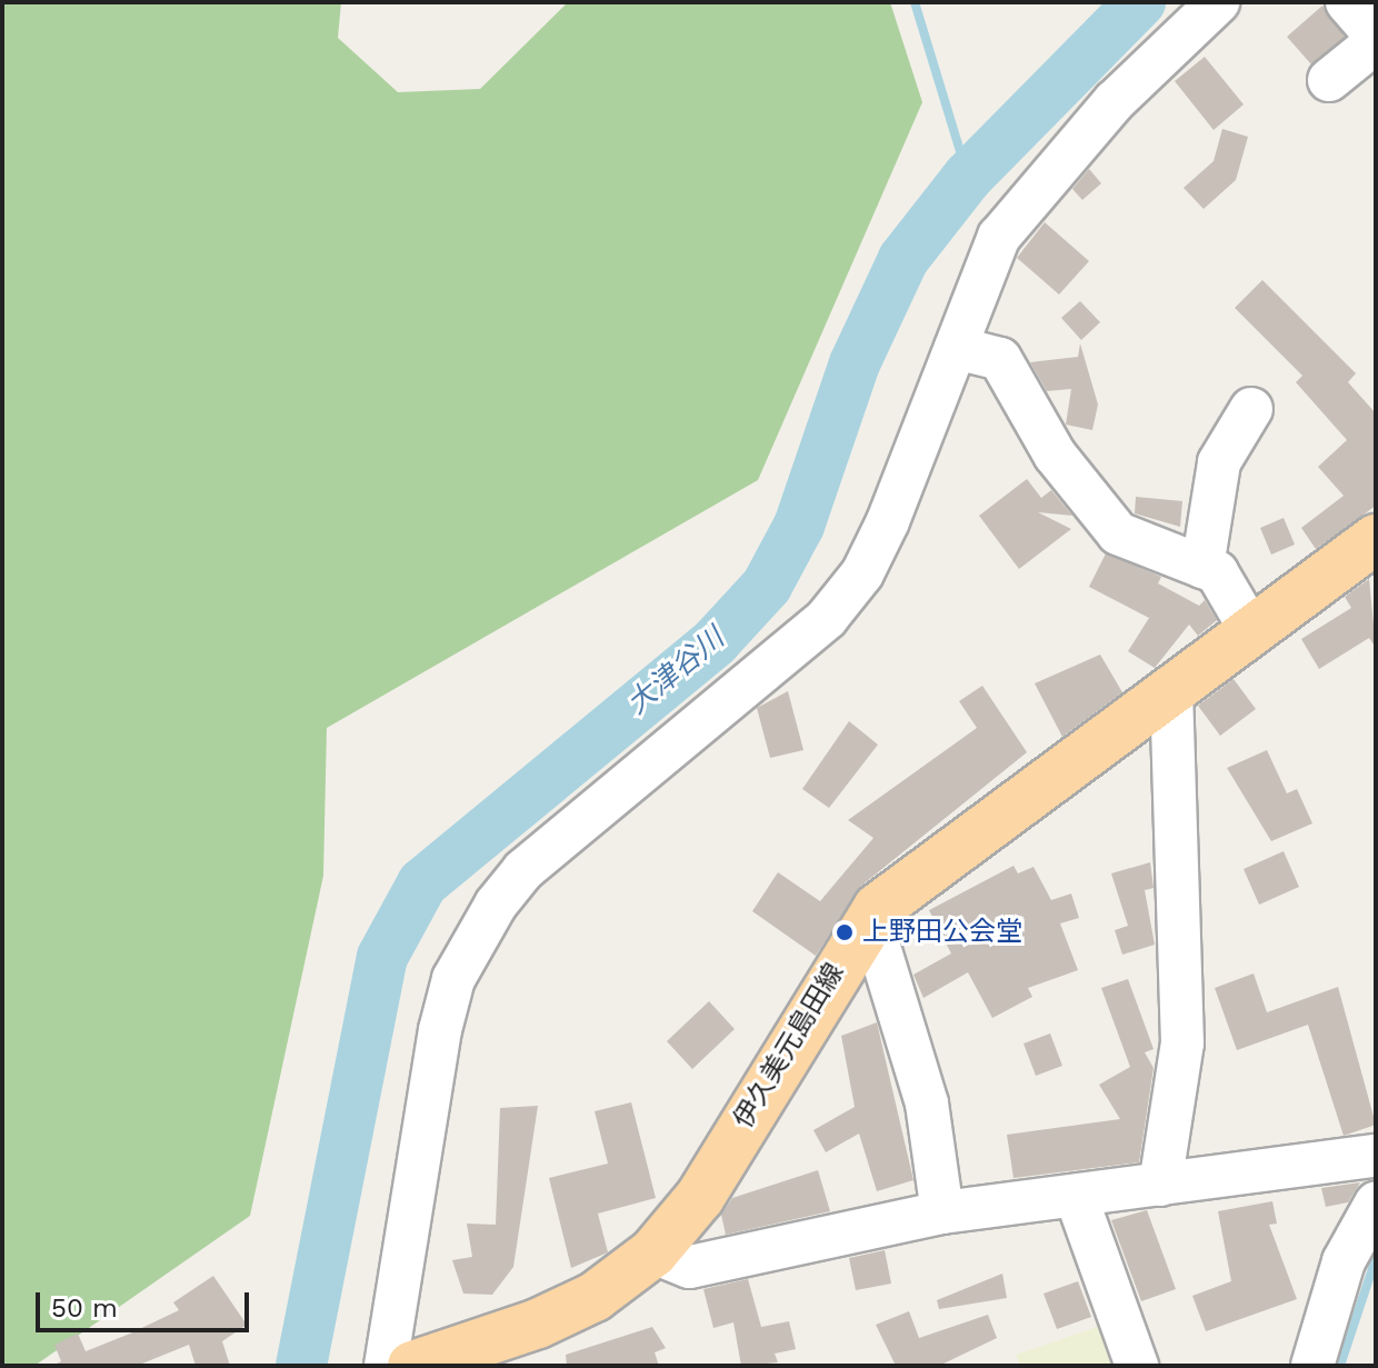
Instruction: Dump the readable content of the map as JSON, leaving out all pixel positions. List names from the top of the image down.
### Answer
{
  "streets": {
    "main road": ["伊久美元島田線"]
  },
  "water": ["大津谷川"],
  "places": ["上野田公会堂"],
  "scale_bar": "50 m"
}
